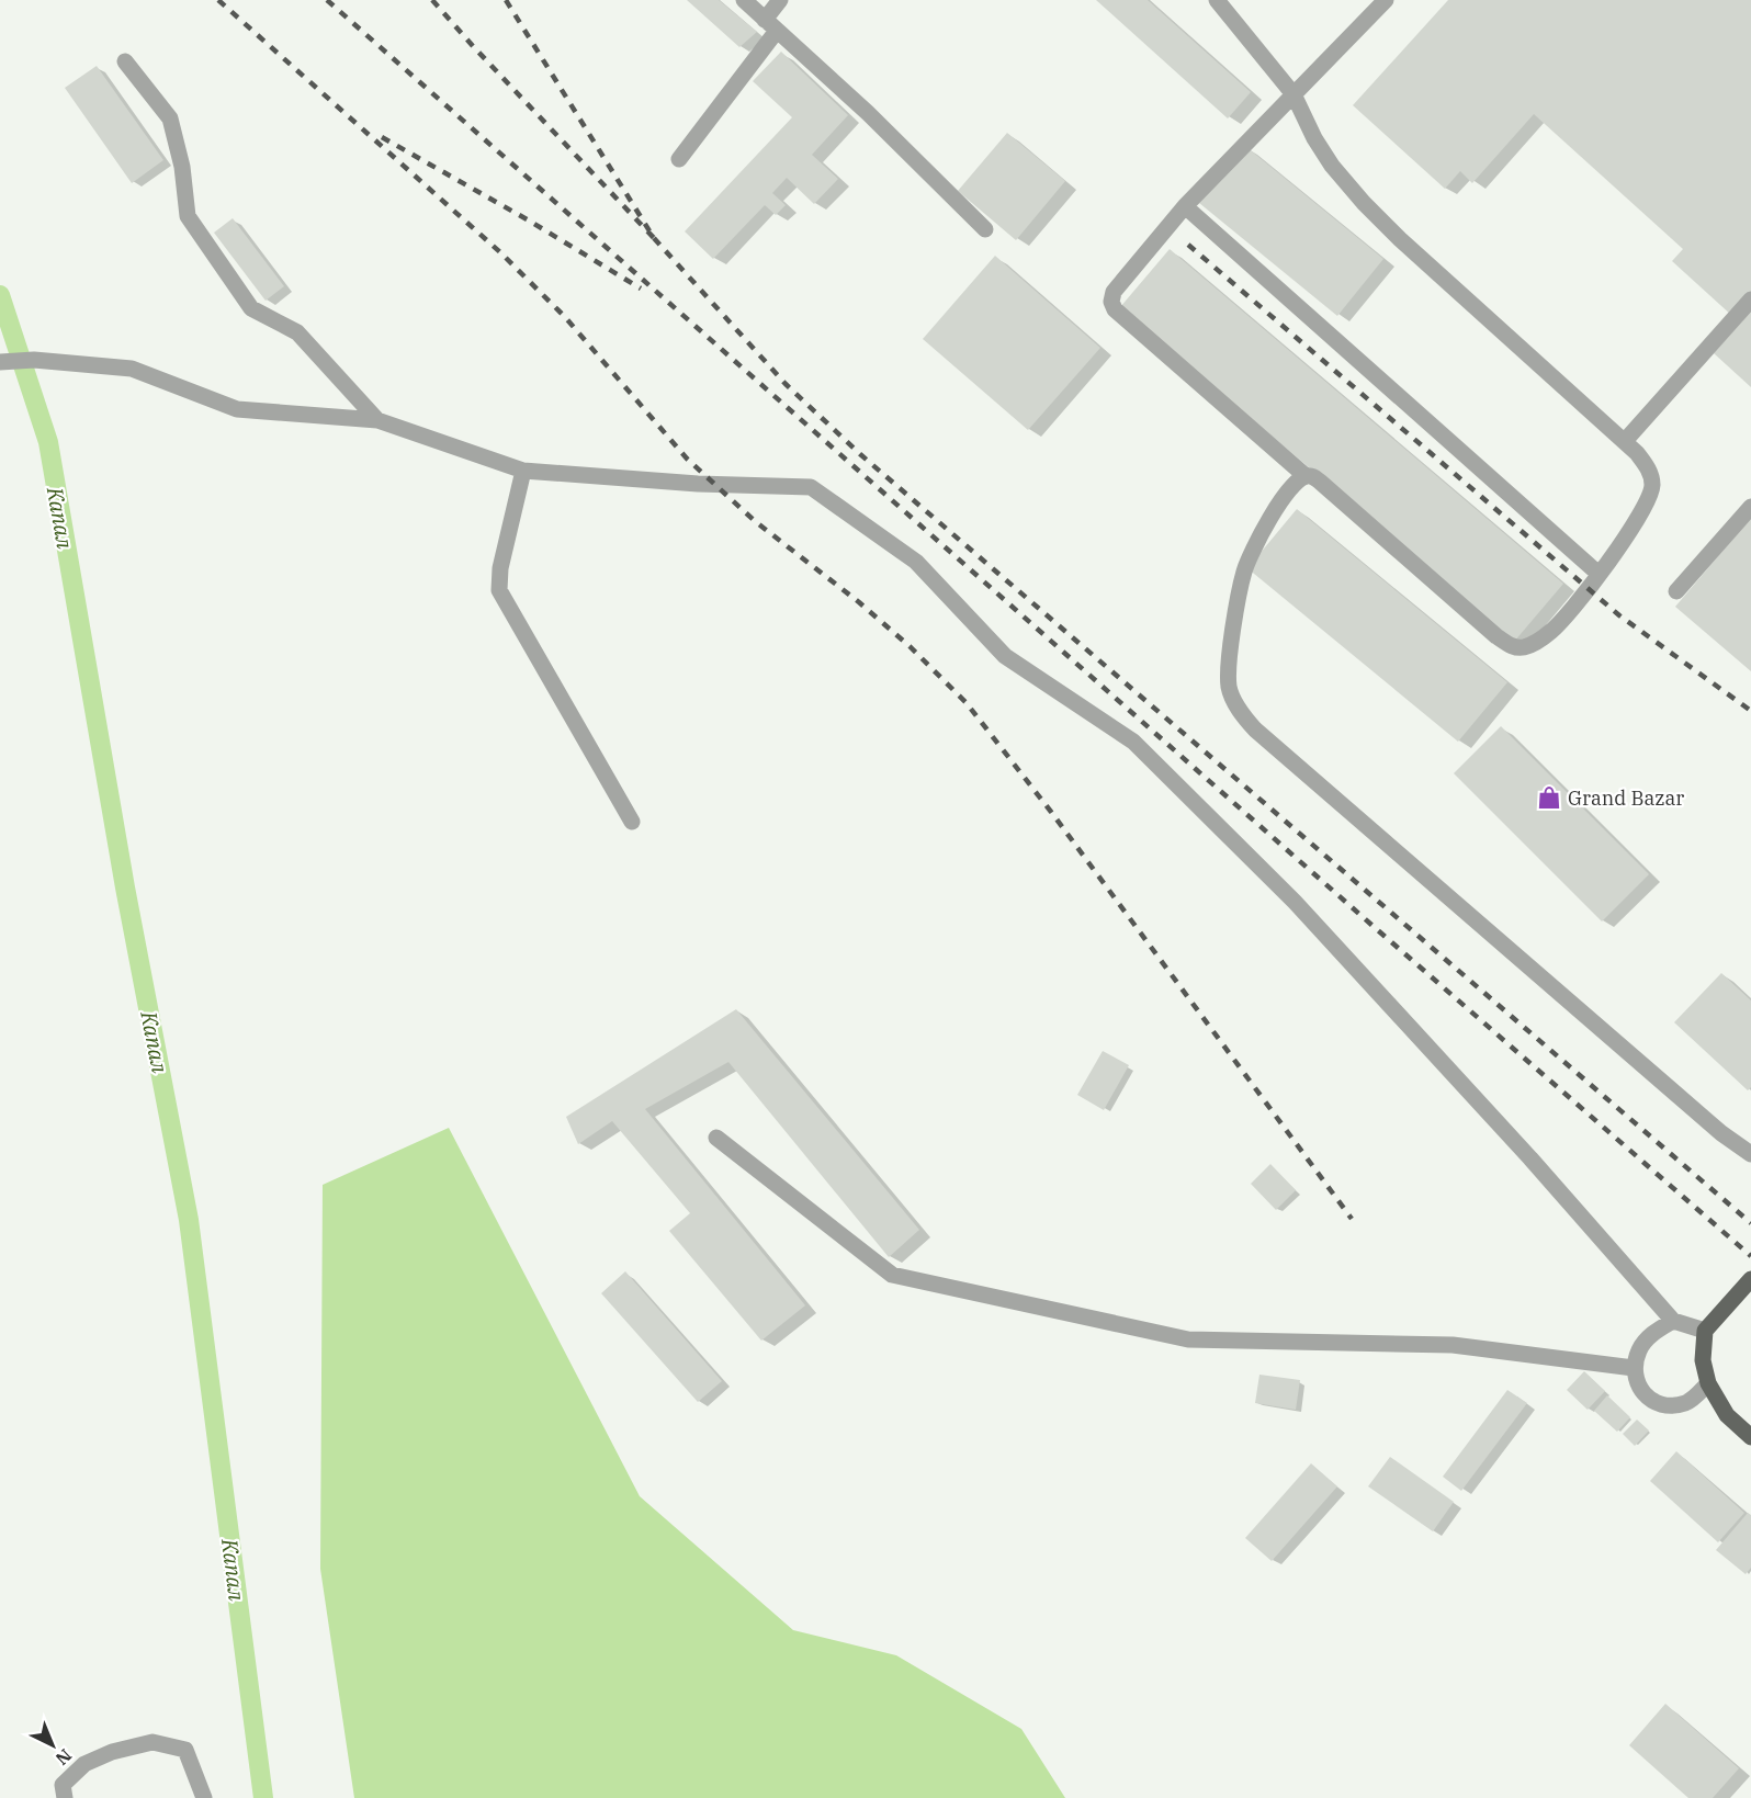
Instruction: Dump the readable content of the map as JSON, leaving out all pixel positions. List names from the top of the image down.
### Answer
{
  "water": ["Капал"],
  "places": {
    "shop": ["Grand Bazar"]
  },
  "north": "bottom right"
}
